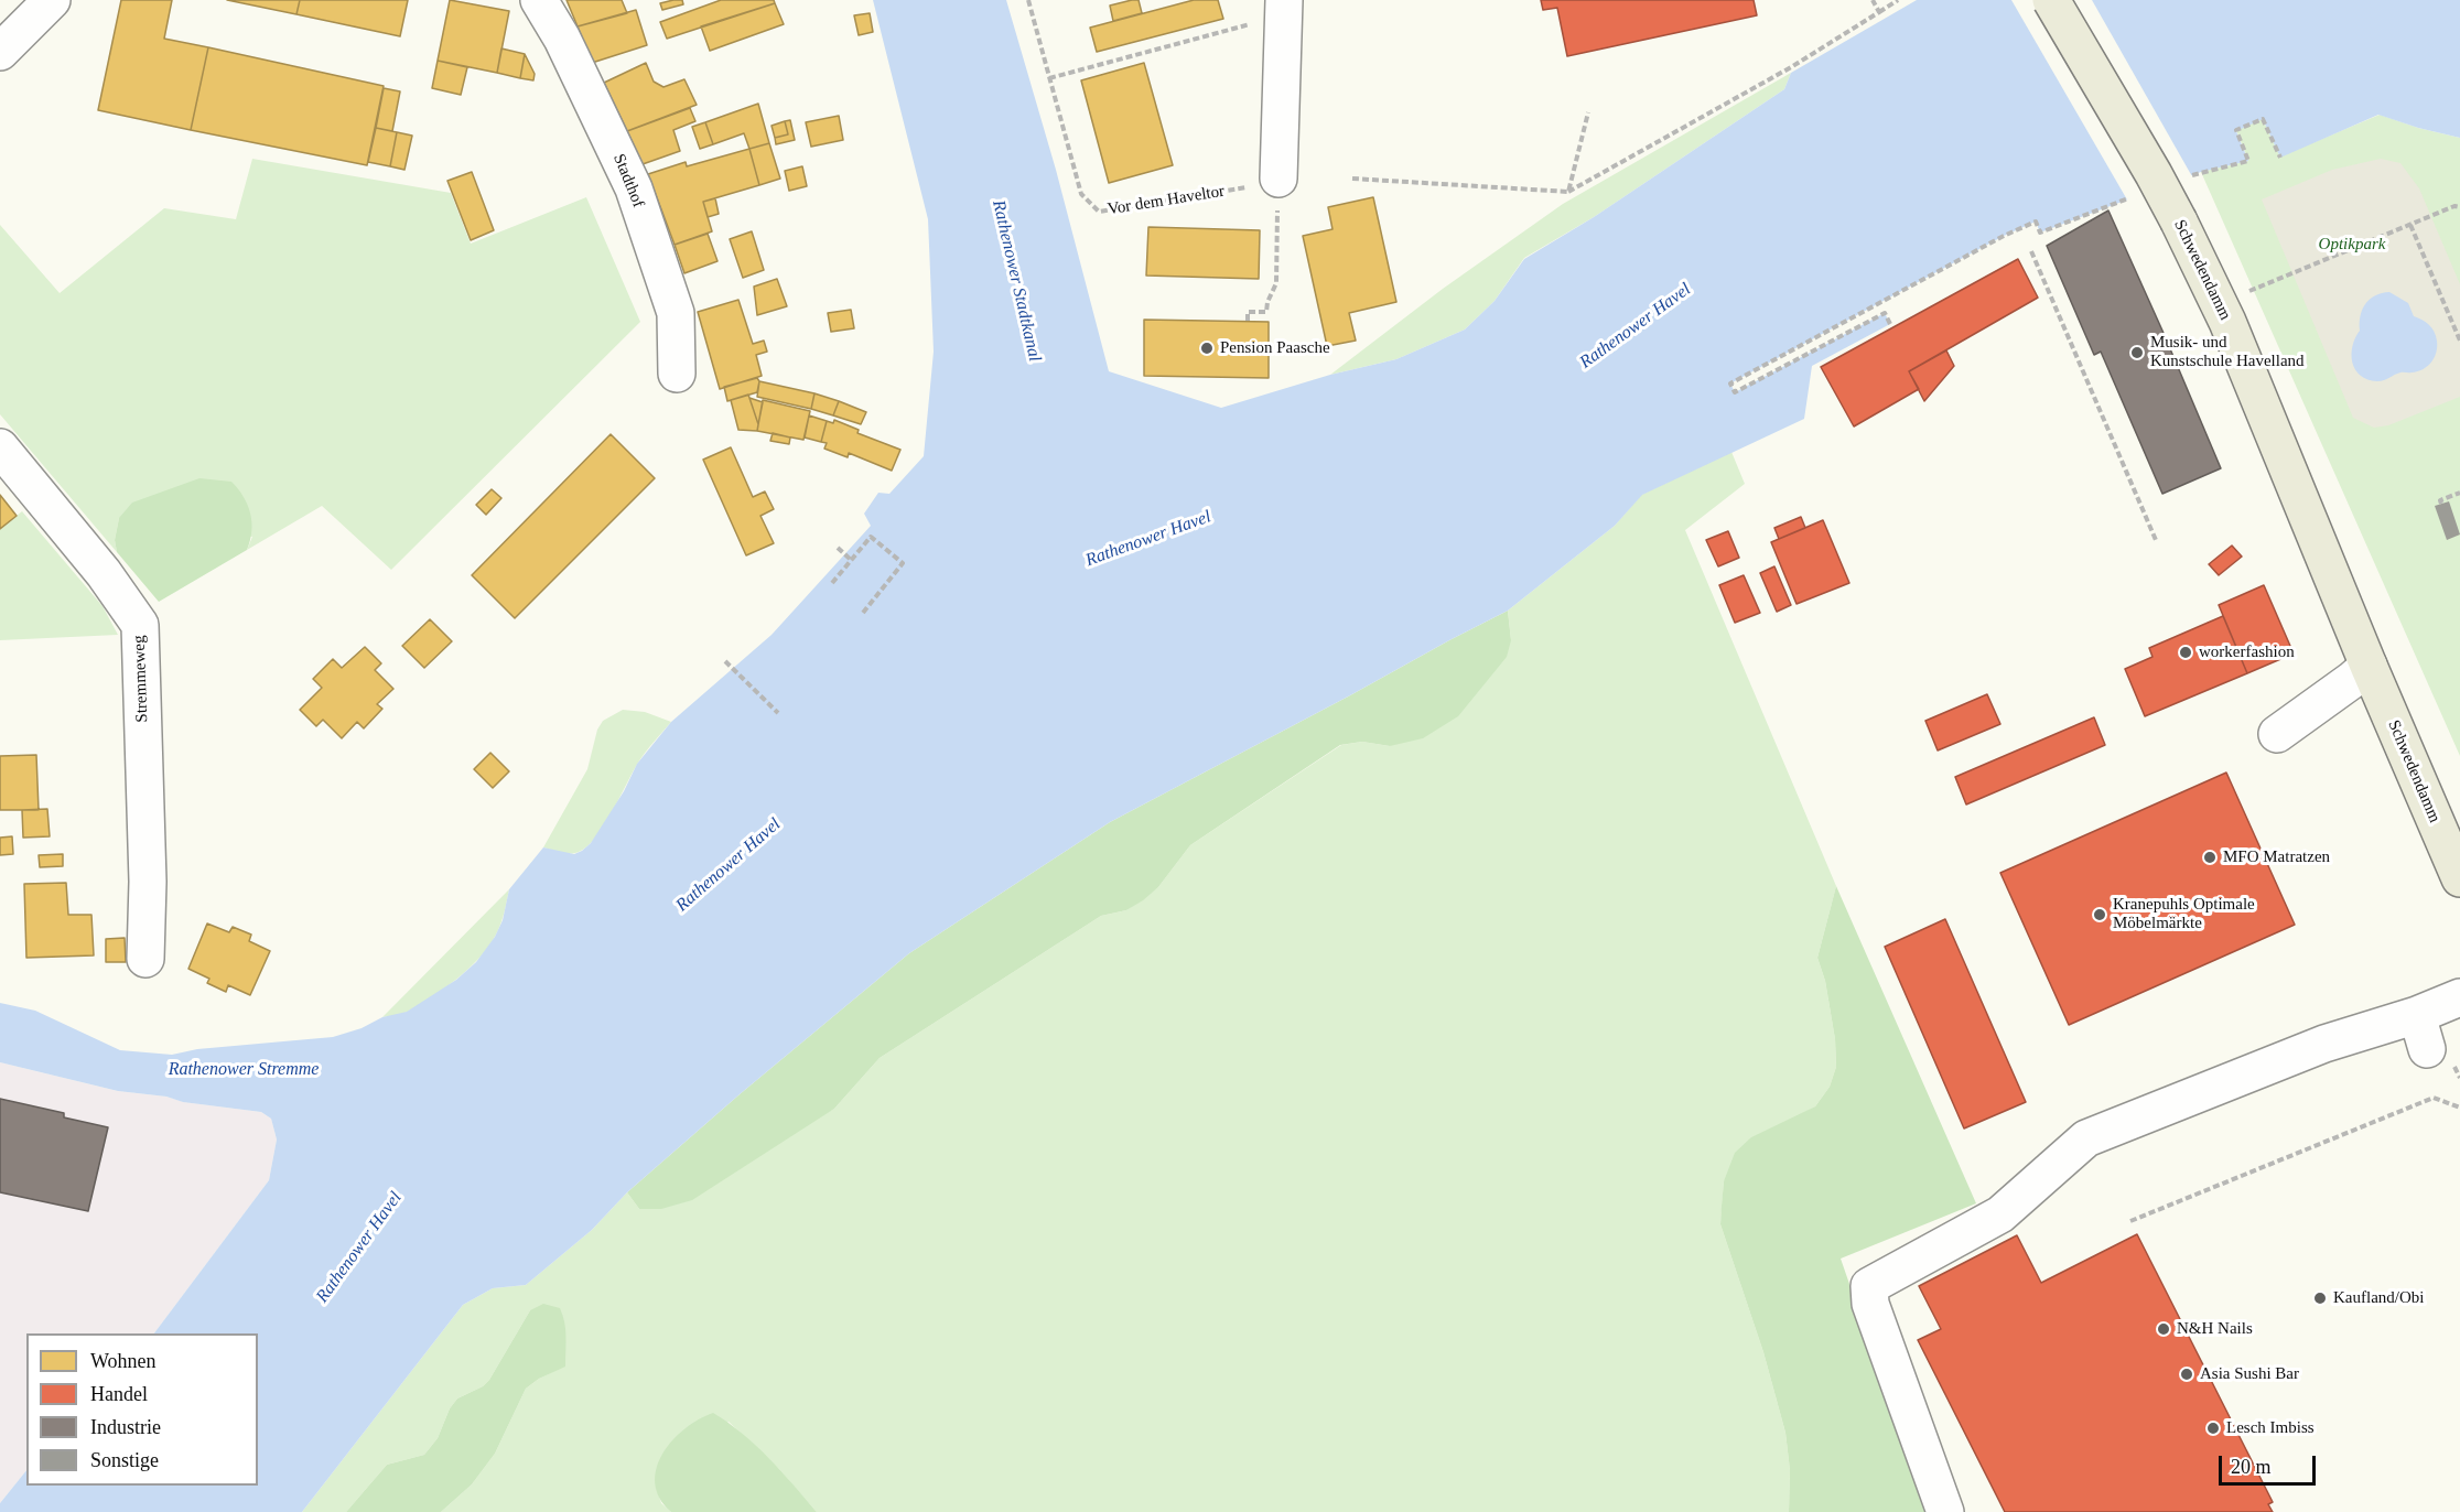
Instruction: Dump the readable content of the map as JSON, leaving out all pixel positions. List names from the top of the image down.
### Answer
{
  "streets": {
    "main road": ["Schwedendamm"],
    "street": ["Stadthof", "Stremmeweg"],
    "path": ["Vor dem Haveltor"]
  },
  "water": ["Rathenower Stadtkanal", "Rathenower Havel", "Rathenower Stremme"],
  "parks": ["Optikpark"],
  "places": [
    "Pension Paasche",
    "Musik- und Kunstschule Havelland",
    "workerfashion",
    "MFO Matratzen",
    "Kranepuhls Optimale Möbelmärkte",
    "Kaufland/Obi",
    "N&H Nails",
    "Asia Sushi Bar",
    "Lesch Imbiss"
  ],
  "legend": [
    "Wohnen",
    "Handel",
    "Industrie",
    "Sonstige"
  ],
  "scale_bar": "20 m"
}
